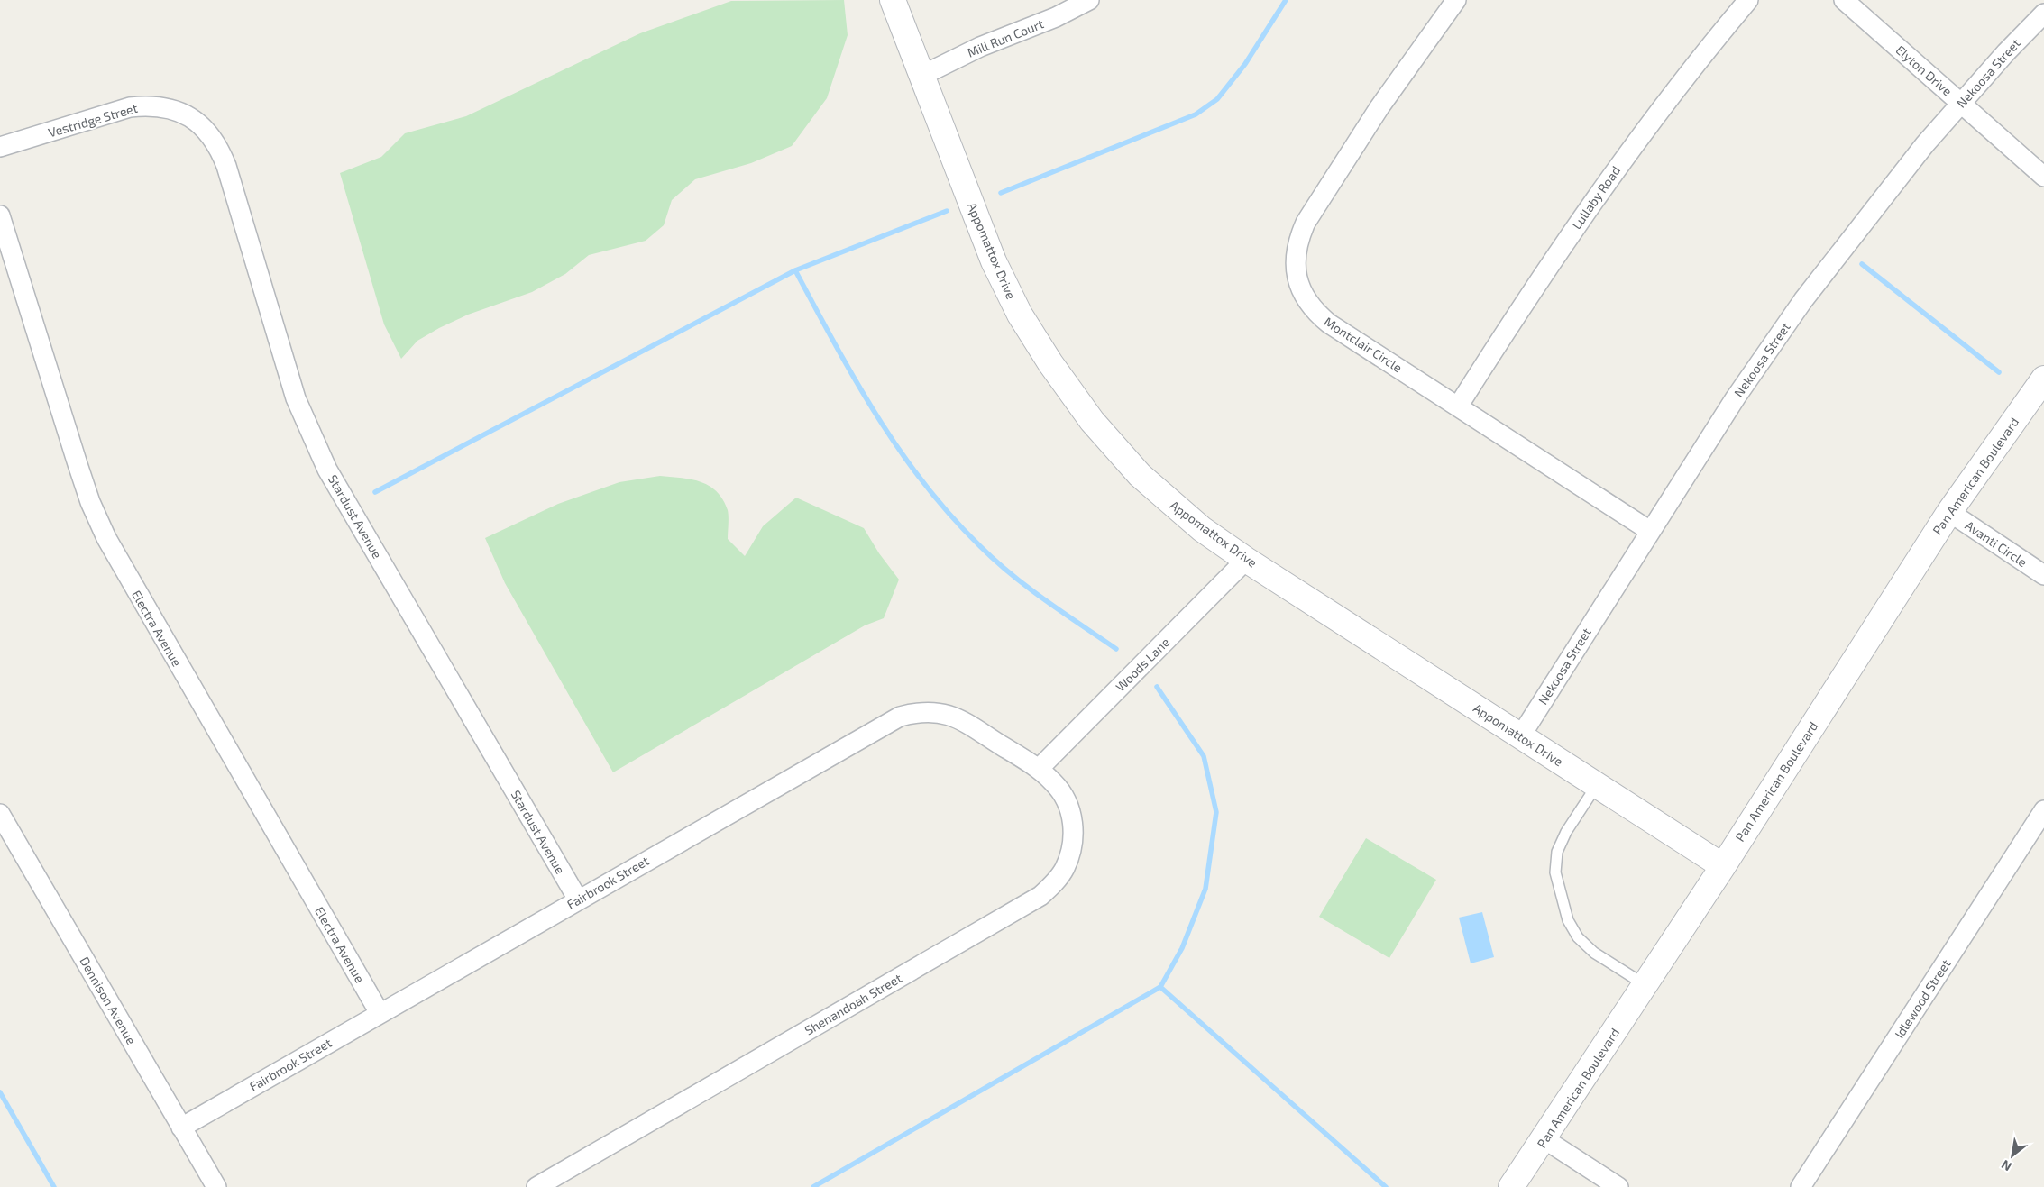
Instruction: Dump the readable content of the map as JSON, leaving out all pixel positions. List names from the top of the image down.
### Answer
{
  "streets": {
    "street": [
      "Mill Run Court",
      "Elyton Drive",
      "Nekoosa Street",
      "Vestridge Street",
      "Lullaby Road",
      "Appomattox Drive",
      "Montclair Circle",
      "Pan American Boulevard",
      "Stardust Avenue",
      "Avanti Circle",
      "Electra Avenue",
      "Woods Lane",
      "Fairbrook Street",
      "Idlewood Street",
      "Dennison Avenue",
      "Shenandoah Street"
    ]
  },
  "crossings": [
    ["Mill Run Court", "Appomattox Drive"],
    ["Elyton Drive", "Nekoosa Street"],
    ["Nekoosa Street", "Appomattox Drive"],
    ["Nekoosa Street", "Montclair Circle"],
    ["Vestridge Street", "Stardust Avenue"],
    ["Lullaby Road", "Montclair Circle"],
    ["Appomattox Drive", "Pan American Boulevard"],
    ["Appomattox Drive", "Woods Lane"],
    ["Pan American Boulevard", "Avanti Circle"],
    ["Stardust Avenue", "Fairbrook Street"],
    ["Electra Avenue", "Fairbrook Street"],
    ["Woods Lane", "Fairbrook Street"],
    ["Woods Lane", "Shenandoah Street"],
    ["Fairbrook Street", "Dennison Avenue"],
    ["Fairbrook Street", "Shenandoah Street"]
  ],
  "north": "bottom left"
}
